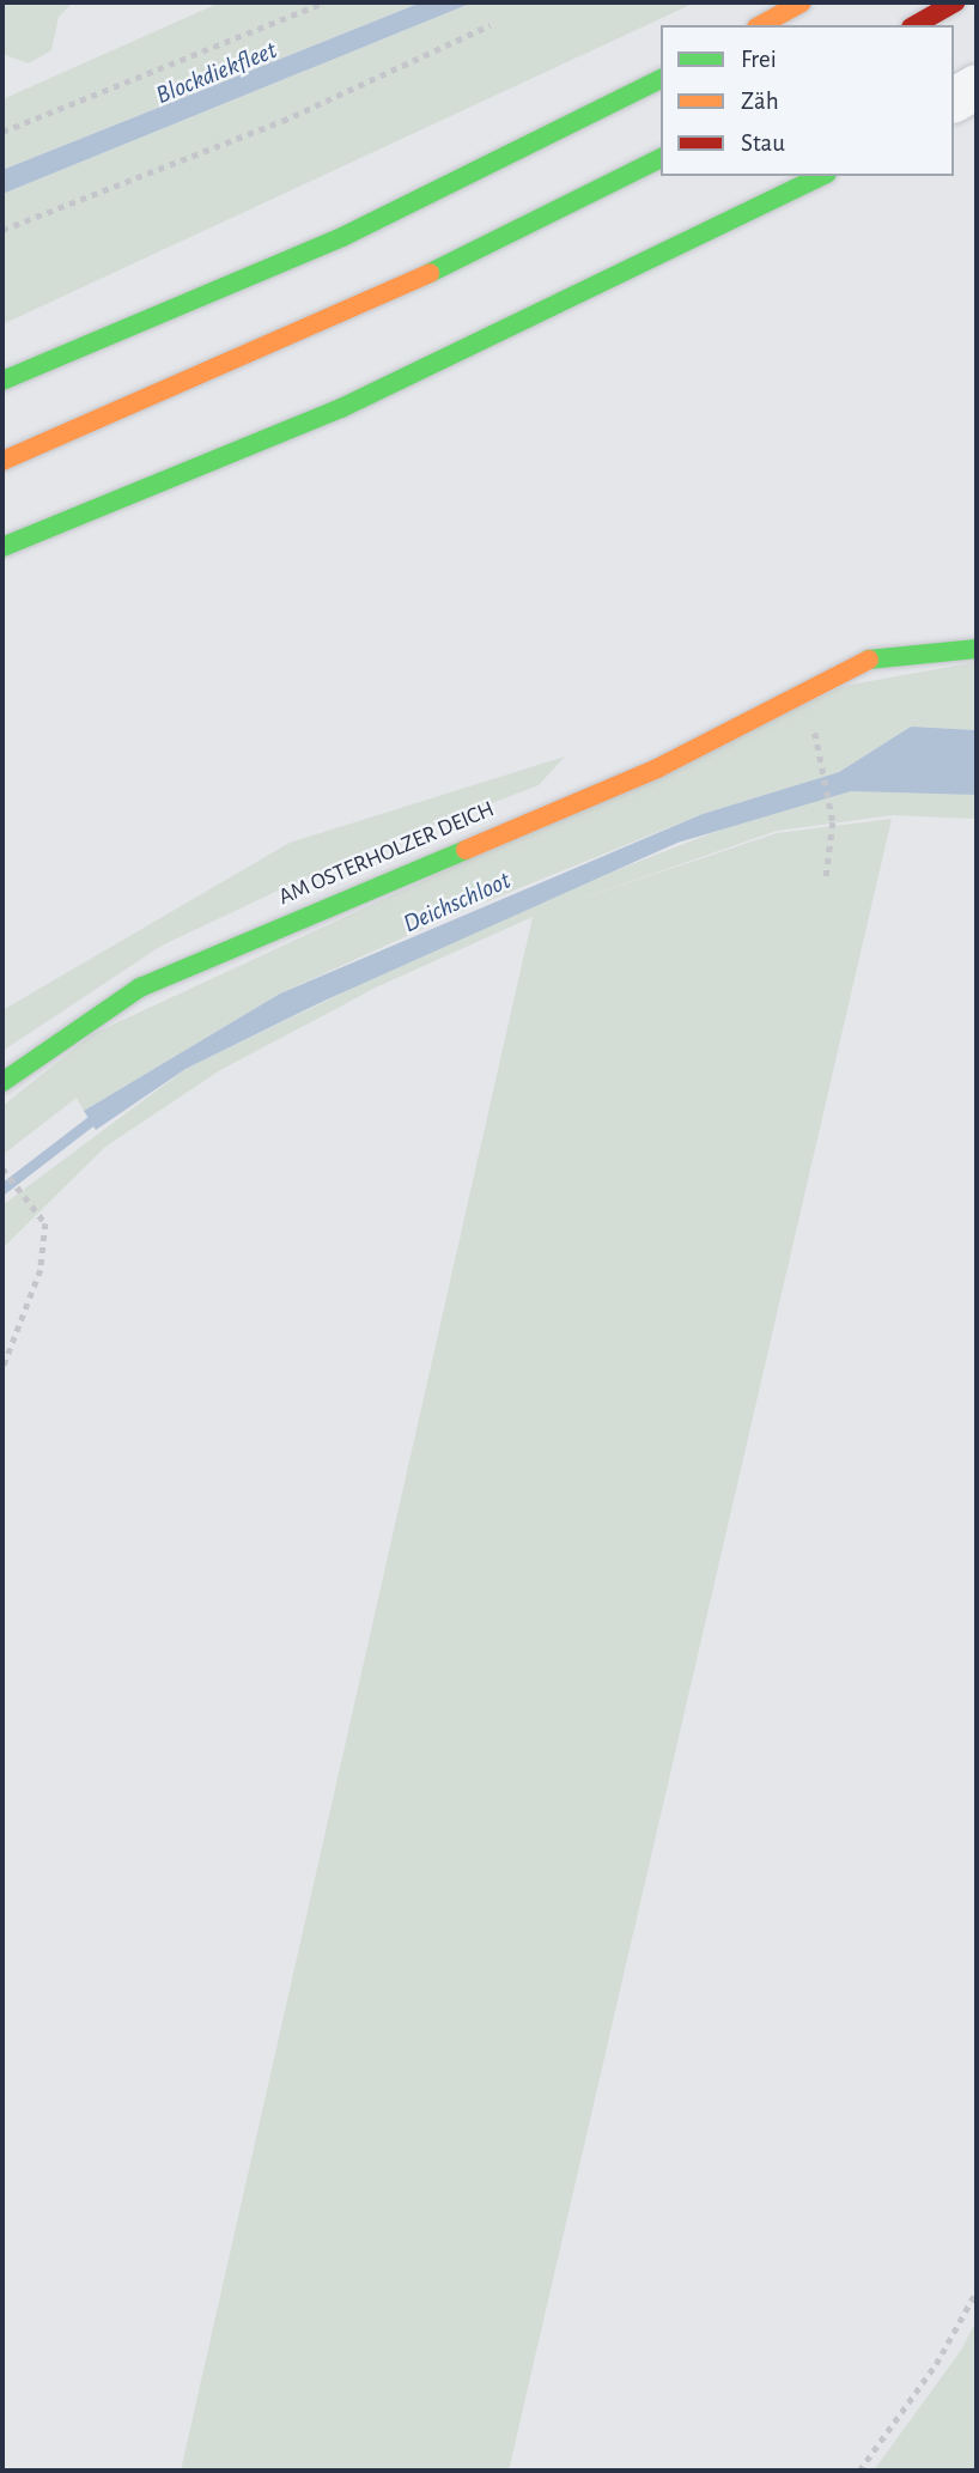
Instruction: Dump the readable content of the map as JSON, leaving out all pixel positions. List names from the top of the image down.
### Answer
{
  "streets": {
    "main road": ["AM OSTERHOLZER DEICH"]
  },
  "water": ["Blockdiekfleet", "Deichschloot"],
  "legend": ["Frei", "Zäh", "Stau"]
}
